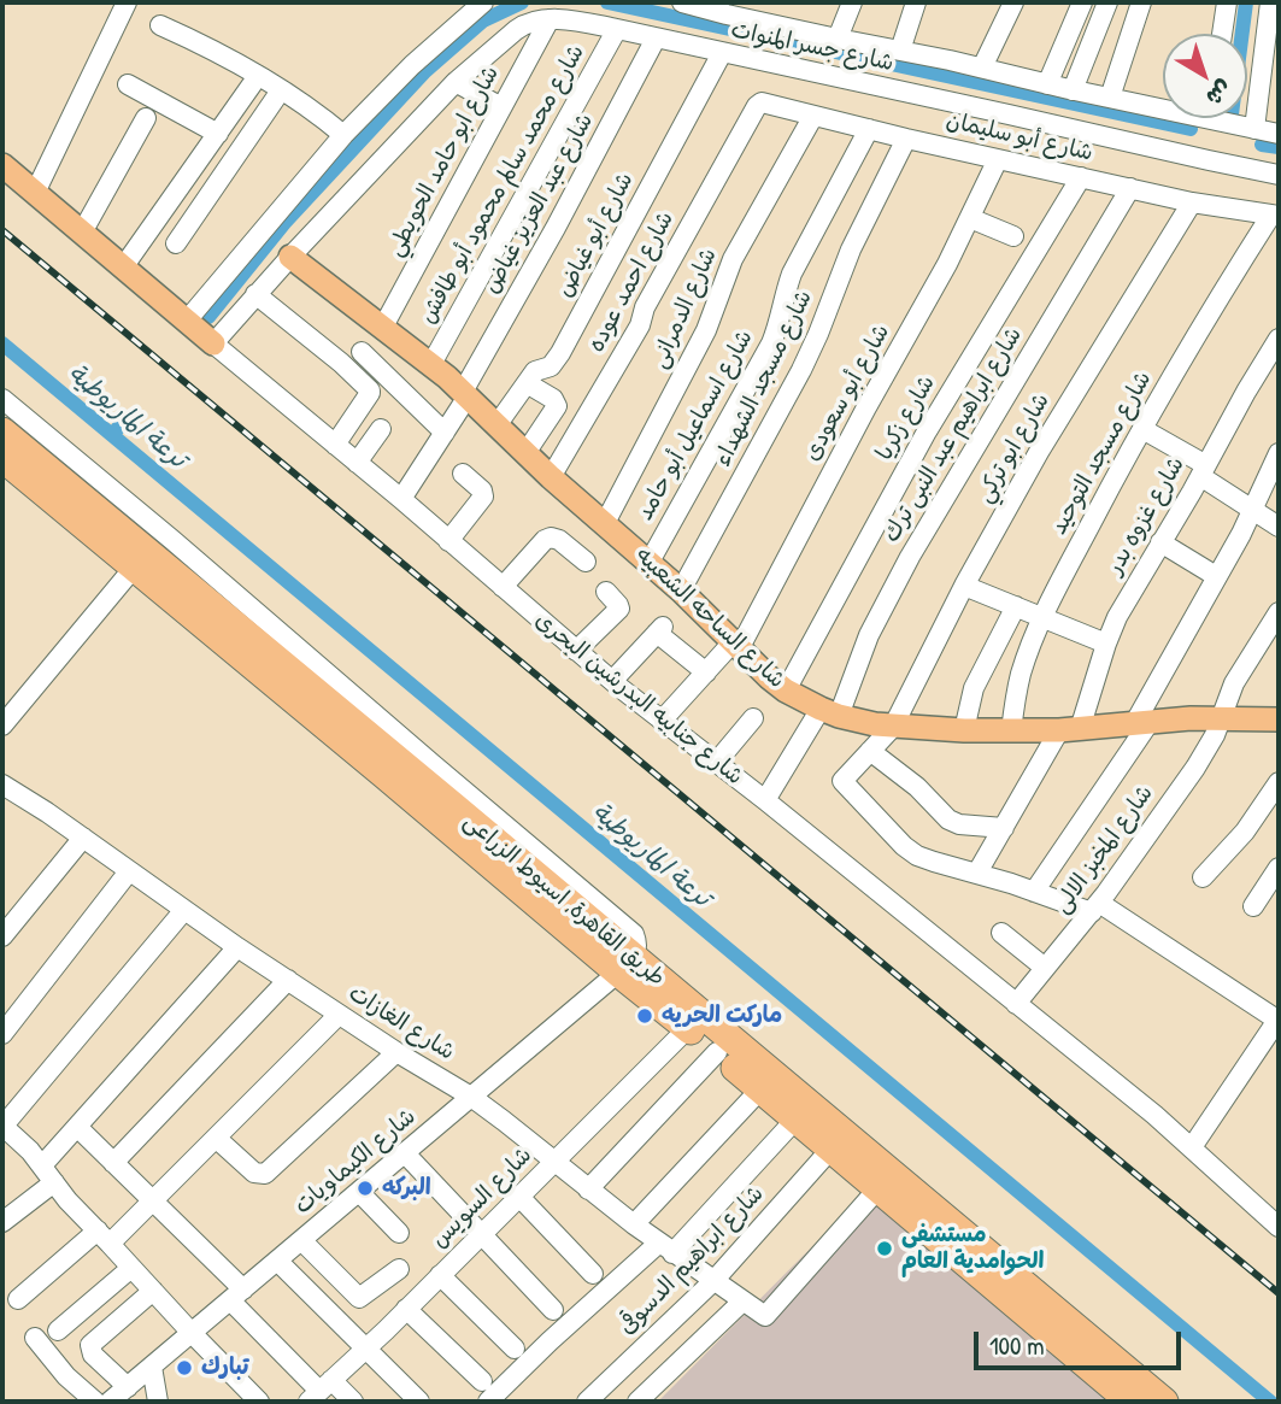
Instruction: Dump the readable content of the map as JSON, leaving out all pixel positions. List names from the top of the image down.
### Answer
{
  "streets": {
    "highway": ["طريق القاهرة, اسيوط الزراعى"],
    "main road": ["شارع الساحه الشعبيه", "شارع جنابيه البدرشين البحرى"],
    "street": [
      "شارع جسر المنوات",
      "شارع أبو سليمان",
      "شارع ابو حامد الحويطي",
      "شارع محمد سالم محمود أبو طافش",
      "شارع عبد العزيز غياض",
      "شارع أبو غياض",
      "شارع احمد عوده",
      "شارع الدمرانى",
      "شارع مسجد الشهداء",
      "شارع أبو سعودى",
      "شارع زكريا",
      "شارع اسماعيل أبو حامد",
      "شارع ابراهيم عبد النبى ترك",
      "شارع ابو تركي",
      "شارع مسجد التوحيد",
      "شارع غزوه بدر",
      "شارع المخبز الالى",
      "شارع الغازات",
      "شارع الكيماويات",
      "شارع السويس",
      "شارع ابراهيم الدسوقى"
    ]
  },
  "crossings": [
    ["شارع جسر المنوات", "شارع ابو حامد الحويطي"],
    ["شارع جسر المنوات", "شارع محمد سالم محمود أبو طافش"],
    ["شارع جسر المنوات", "شارع عبد العزيز غياض"],
    ["شارع جسر المنوات", "شارع أبو غياض"],
    ["شارع جسر المنوات", "شارع الساحه الشعبيه"],
    ["شارع جسر المنوات", "شارع جنابيه البدرشين البحرى"],
    ["شارع أبو سليمان", "شارع احمد عوده"],
    ["شارع أبو سليمان", "شارع الدمرانى"],
    ["شارع أبو سليمان", "شارع مسجد الشهداء"],
    ["شارع أبو سليمان", "شارع أبو سعودى"],
    ["شارع أبو سليمان", "شارع زكريا"],
    ["شارع أبو سليمان", "شارع اسماعيل أبو حامد"],
    ["شارع أبو سليمان", "شارع ابراهيم عبد النبى ترك"],
    ["شارع أبو سليمان", "شارع ابو تركي"],
    ["شارع أبو سليمان", "شارع مسجد التوحيد"],
    ["شارع ابو حامد الحويطي", "شارع الساحه الشعبيه"],
    ["شارع محمد سالم محمود أبو طافش", "شارع الساحه الشعبيه"],
    ["شارع عبد العزيز غياض", "شارع الساحه الشعبيه"],
    ["شارع عبد العزيز غياض", "شارع جنابيه البدرشين البحرى"],
    ["شارع أبو غياض", "شارع الساحه الشعبيه"],
    ["شارع احمد عوده", "شارع الساحه الشعبيه"],
    ["شارع الدمرانى", "شارع الساحه الشعبيه"],
    ["شارع مسجد الشهداء", "شارع الساحه الشعبيه"],
    ["شارع أبو سعودى", "شارع الساحه الشعبيه"],
    ["شارع أبو سعودى", "شارع جنابيه البدرشين البحرى"],
    ["شارع زكريا", "شارع الساحه الشعبيه"],
    ["شارع اسماعيل أبو حامد", "شارع الساحه الشعبيه"],
    ["شارع ابراهيم عبد النبى ترك", "شارع الساحه الشعبيه"],
    ["شارع ابراهيم عبد النبى ترك", "شارع جنابيه البدرشين البحرى"],
    ["شارع ابو تركي", "شارع غزوه بدر"],
    ["شارع ابو تركي", "شارع الساحه الشعبيه"],
    ["شارع مسجد التوحيد", "شارع الساحه الشعبيه"],
    ["شارع غزوه بدر", "شارع الساحه الشعبيه"],
    ["شارع الساحه الشعبيه", "شارع المخبز الالى"],
    ["شارع جنابيه البدرشين البحرى", "شارع المخبز الالى"],
    ["طريق القاهرة, اسيوط الزراعى", "شارع الغازات"],
    ["طريق القاهرة, اسيوط الزراعى", "شارع الكيماويات"],
    ["طريق القاهرة, اسيوط الزراعى", "شارع السويس"],
    ["طريق القاهرة, اسيوط الزراعى", "شارع ابراهيم الدسوقى"],
    ["شارع الغازات", "شارع الكيماويات"],
    ["شارع الغازات", "شارع السويس"],
    ["شارع الغازات", "شارع ابراهيم الدسوقى"]
  ],
  "water": ["ترعة الماريوطية"],
  "places": [
    "ماركت الحريه",
    "البركه",
    "مستشفى الحوامدية العام",
    "تبارك"
  ],
  "scale_bar": "100 m",
  "north": "bottom right"
}
